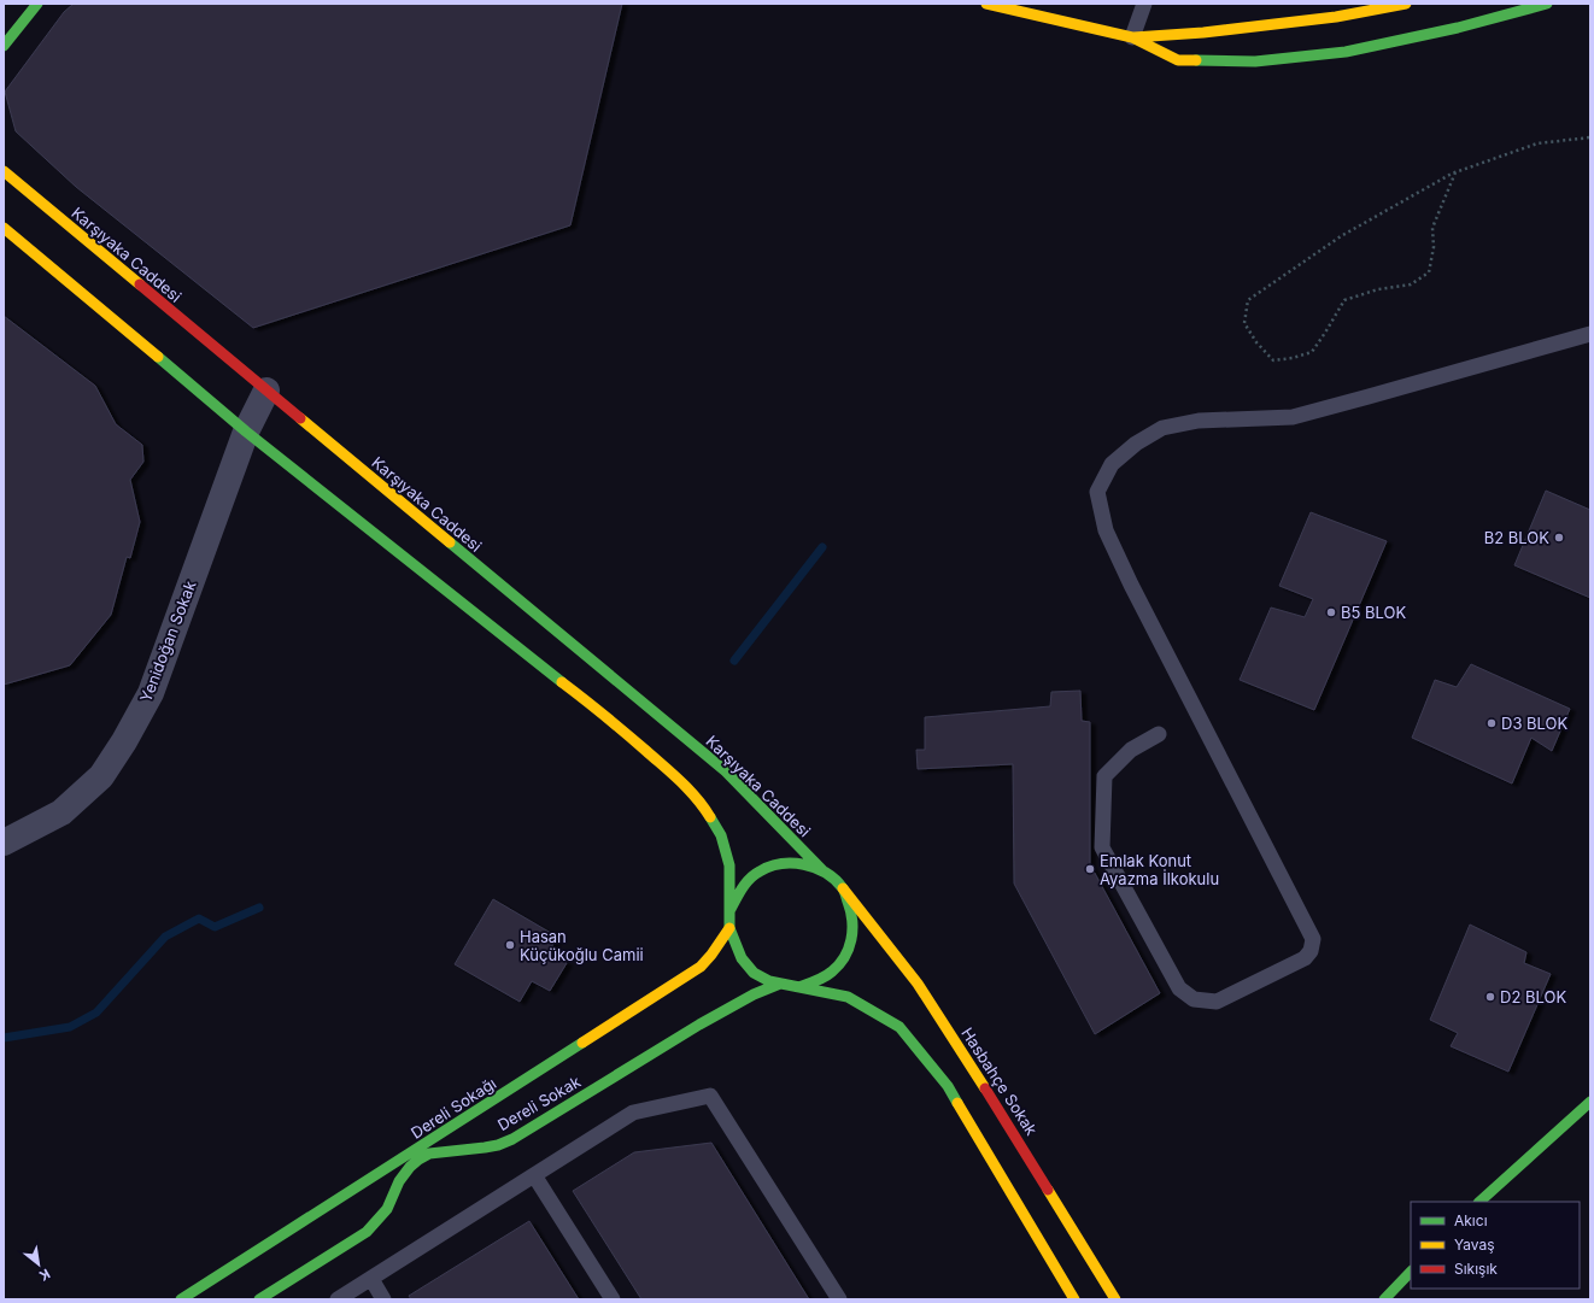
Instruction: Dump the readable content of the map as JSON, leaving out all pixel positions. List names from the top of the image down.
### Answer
{
  "streets": {
    "main road": [
      "Karşıyaka Caddesi",
      "Hasbahçe Sokak",
      "Dereli Sokak",
      "Dereli Sokağı"
    ],
    "street": ["Yenidoğan Sokak"]
  },
  "crossings": [
    ["Karşıyaka Caddesi", "Yenidoğan Sokak"],
    ["Karşıyaka Caddesi", "Hasbahçe Sokak"],
    ["Karşıyaka Caddesi", "Dereli Sokak"],
    ["Karşıyaka Caddesi", "Dereli Sokağı"],
    ["Hasbahçe Sokak", "Dereli Sokak"],
    ["Hasbahçe Sokak", "Dereli Sokağı"],
    ["Dereli Sokak", "Dereli Sokağı"]
  ],
  "places": [
    "B2 BLOK",
    "B5 BLOK",
    "D3 BLOK",
    "Emlak Konut Ayazma İlkokulu",
    "Hasan Küçükoğlu Camii",
    "D2 BLOK"
  ],
  "legend": ["Akıcı", "Yavaş", "Sıkışık"],
  "north": "bottom right"
}
